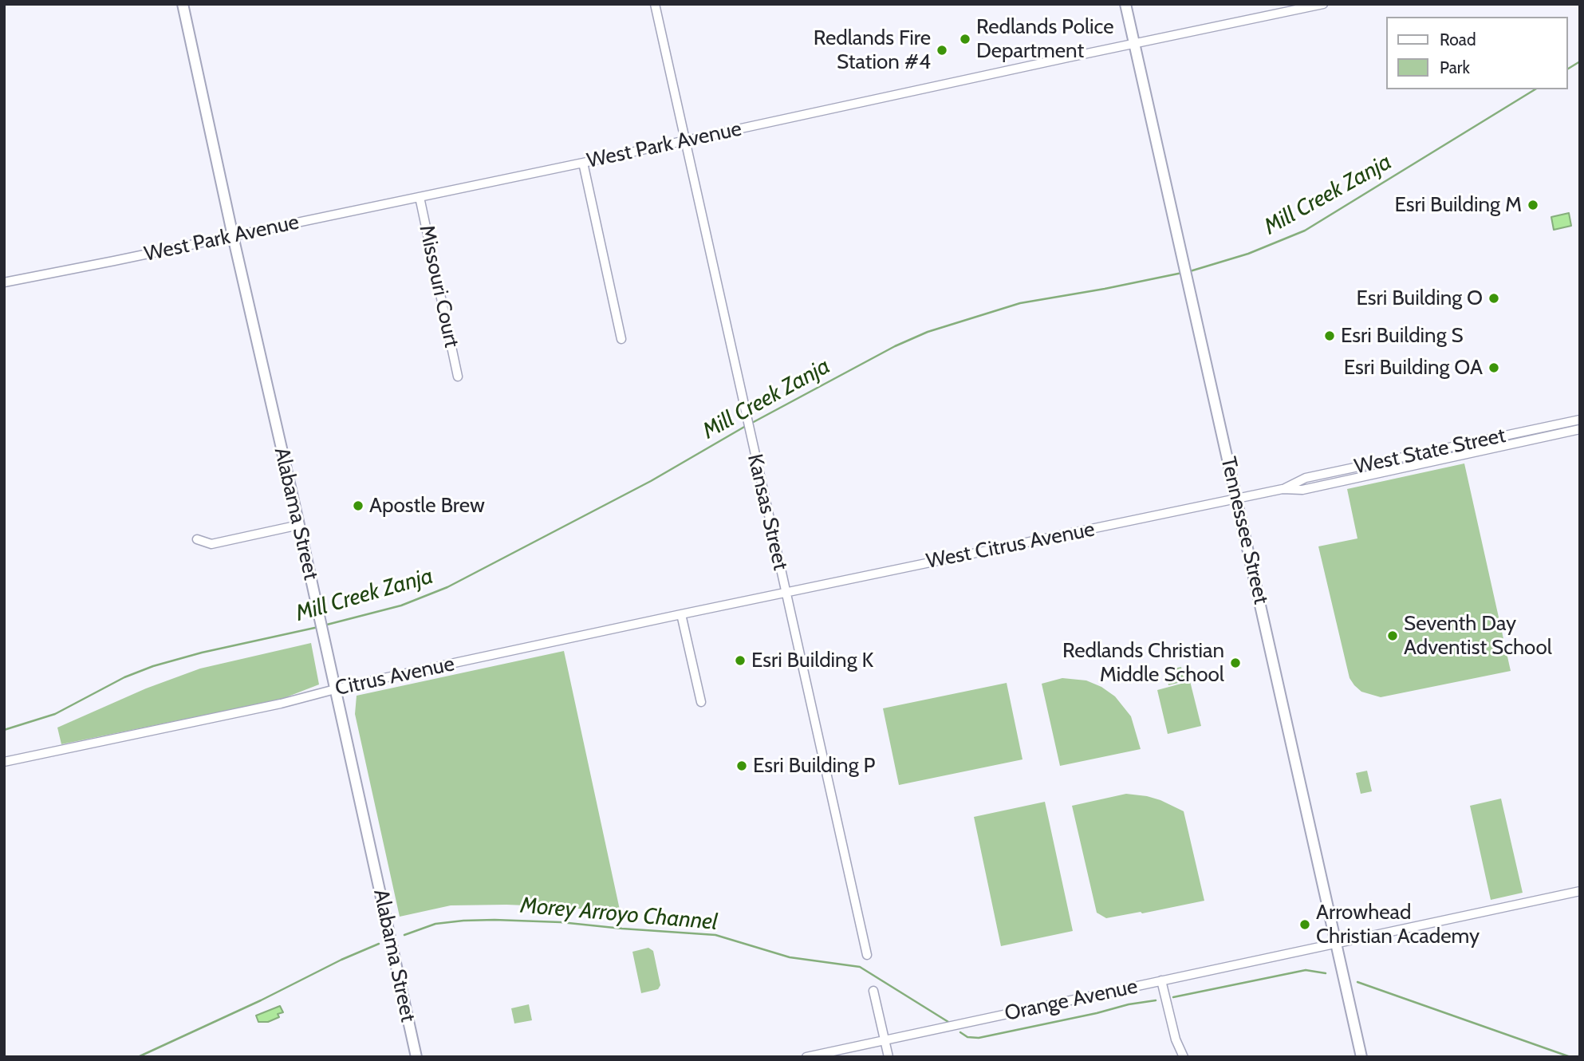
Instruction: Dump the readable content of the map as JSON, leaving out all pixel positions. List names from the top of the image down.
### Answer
{
  "streets": {
    "main road": ["Alabama Street", "Tennessee Street"],
    "street": [
      "West Park Avenue",
      "Missouri Court",
      "West State Street",
      "Kansas Street",
      "West Citrus Avenue",
      "Citrus Avenue",
      "Orange Avenue"
    ]
  },
  "crossings": [
    ["West Park Avenue", "Missouri Court"],
    ["West Park Avenue", "Kansas Street"],
    ["West Park Avenue", "Alabama Street"],
    ["West Park Avenue", "Tennessee Street"],
    ["West State Street", "Tennessee Street"],
    ["West State Street", "West Citrus Avenue"],
    ["Kansas Street", "West Citrus Avenue"],
    ["Kansas Street", "Citrus Avenue"],
    ["Alabama Street", "Citrus Avenue"],
    ["Tennessee Street", "West Citrus Avenue"],
    ["Tennessee Street", "Orange Avenue"],
    ["West Citrus Avenue", "Citrus Avenue"]
  ],
  "water": ["Mill Creek Zanja", "Morey Arroyo Channel"],
  "places": [
    "Redlands Police Department",
    "Redlands Fire Station #4",
    "Esri Building M",
    "Esri Building O",
    "Esri Building S",
    "Esri Building OA",
    "Apostle Brew",
    "Seventh Day Adventist School",
    "Esri Building K",
    "Redlands Christian Middle School",
    "Esri Building P",
    "Arrowhead Christian Academy"
  ],
  "legend": ["Road", "Park"]
}
